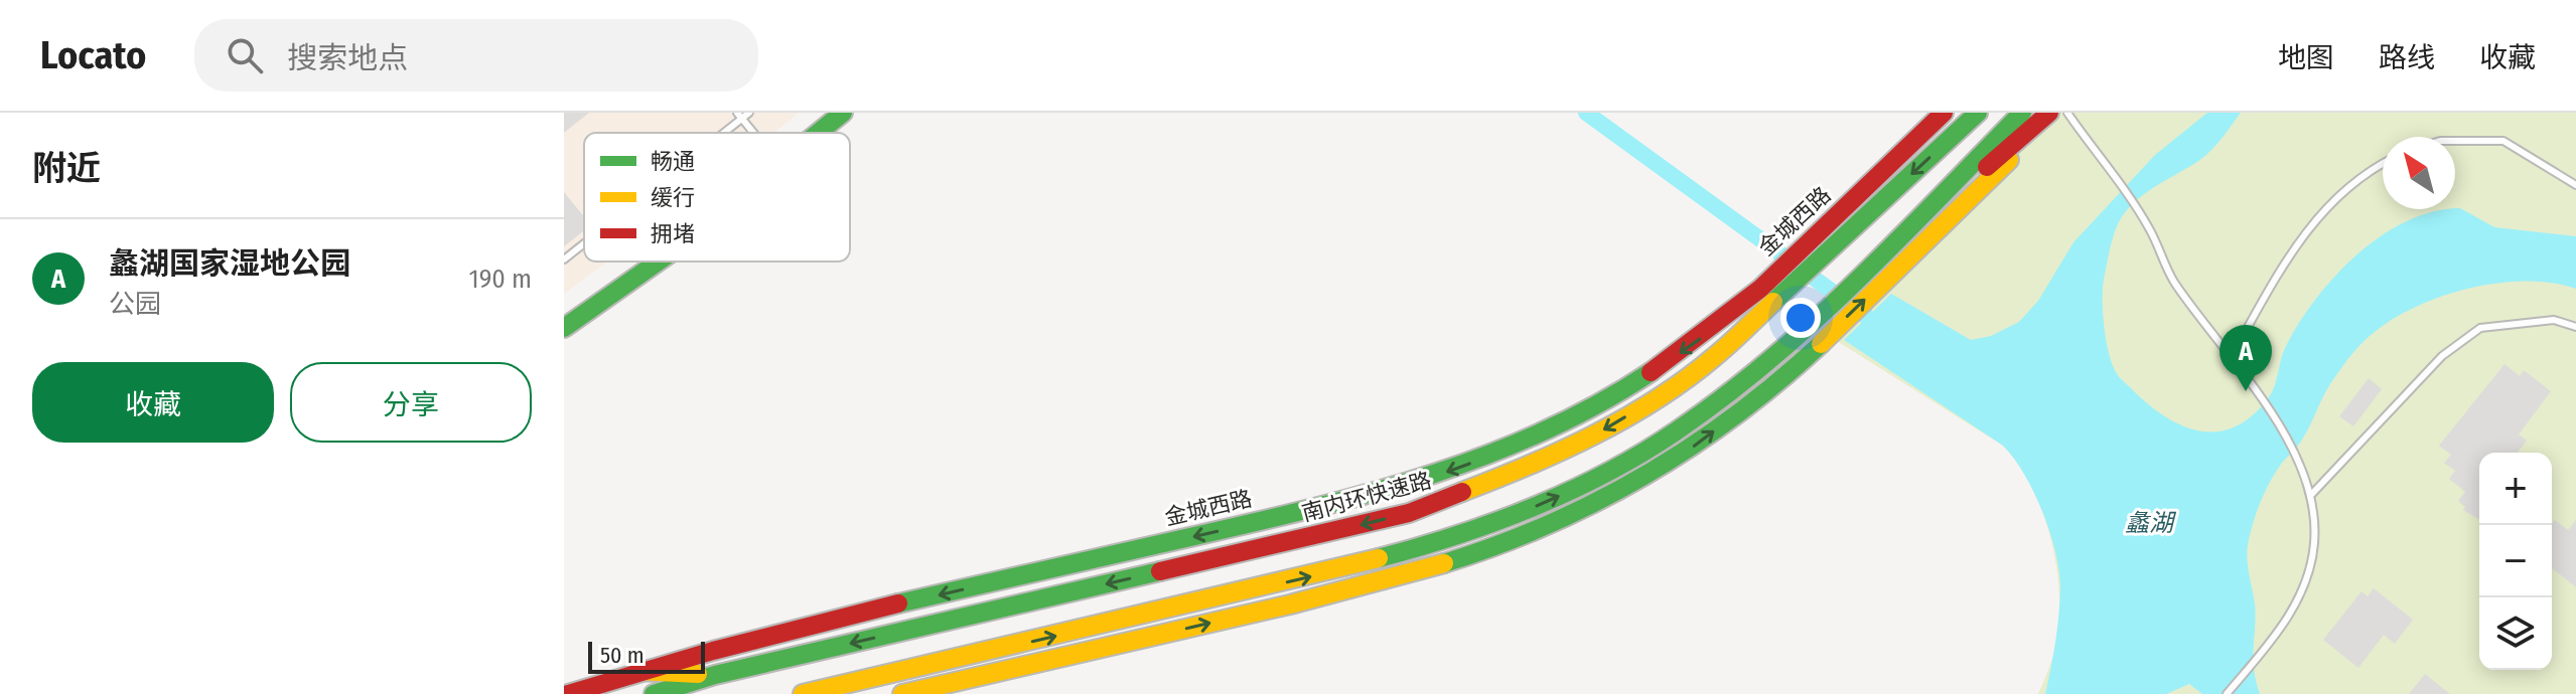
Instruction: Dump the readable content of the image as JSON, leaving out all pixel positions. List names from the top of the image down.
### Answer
{
  "streets": {
    "main road": ["金城西路", "南内环快速路"]
  },
  "water": ["蠡湖"],
  "legend": ["畅通", "缓行", "拥堵"],
  "scale_bar": "50 m",
  "north": "top left",
  "page": {
    "header": "Locato",
    "search": "搜索地点",
    "nav": ["地图", "路线", "收藏"],
    "heading": "附近",
    "list": [
      {
        "mark": "A",
        "name": "蠡湖国家湿地公园",
        "note": "公园",
        "value": "190 m"
      }
    ],
    "pins": "A",
    "buttons": ["收藏", "分享"],
    "map_buttons": ["+", "−"],
    "scale": "50 m"
  }
}
